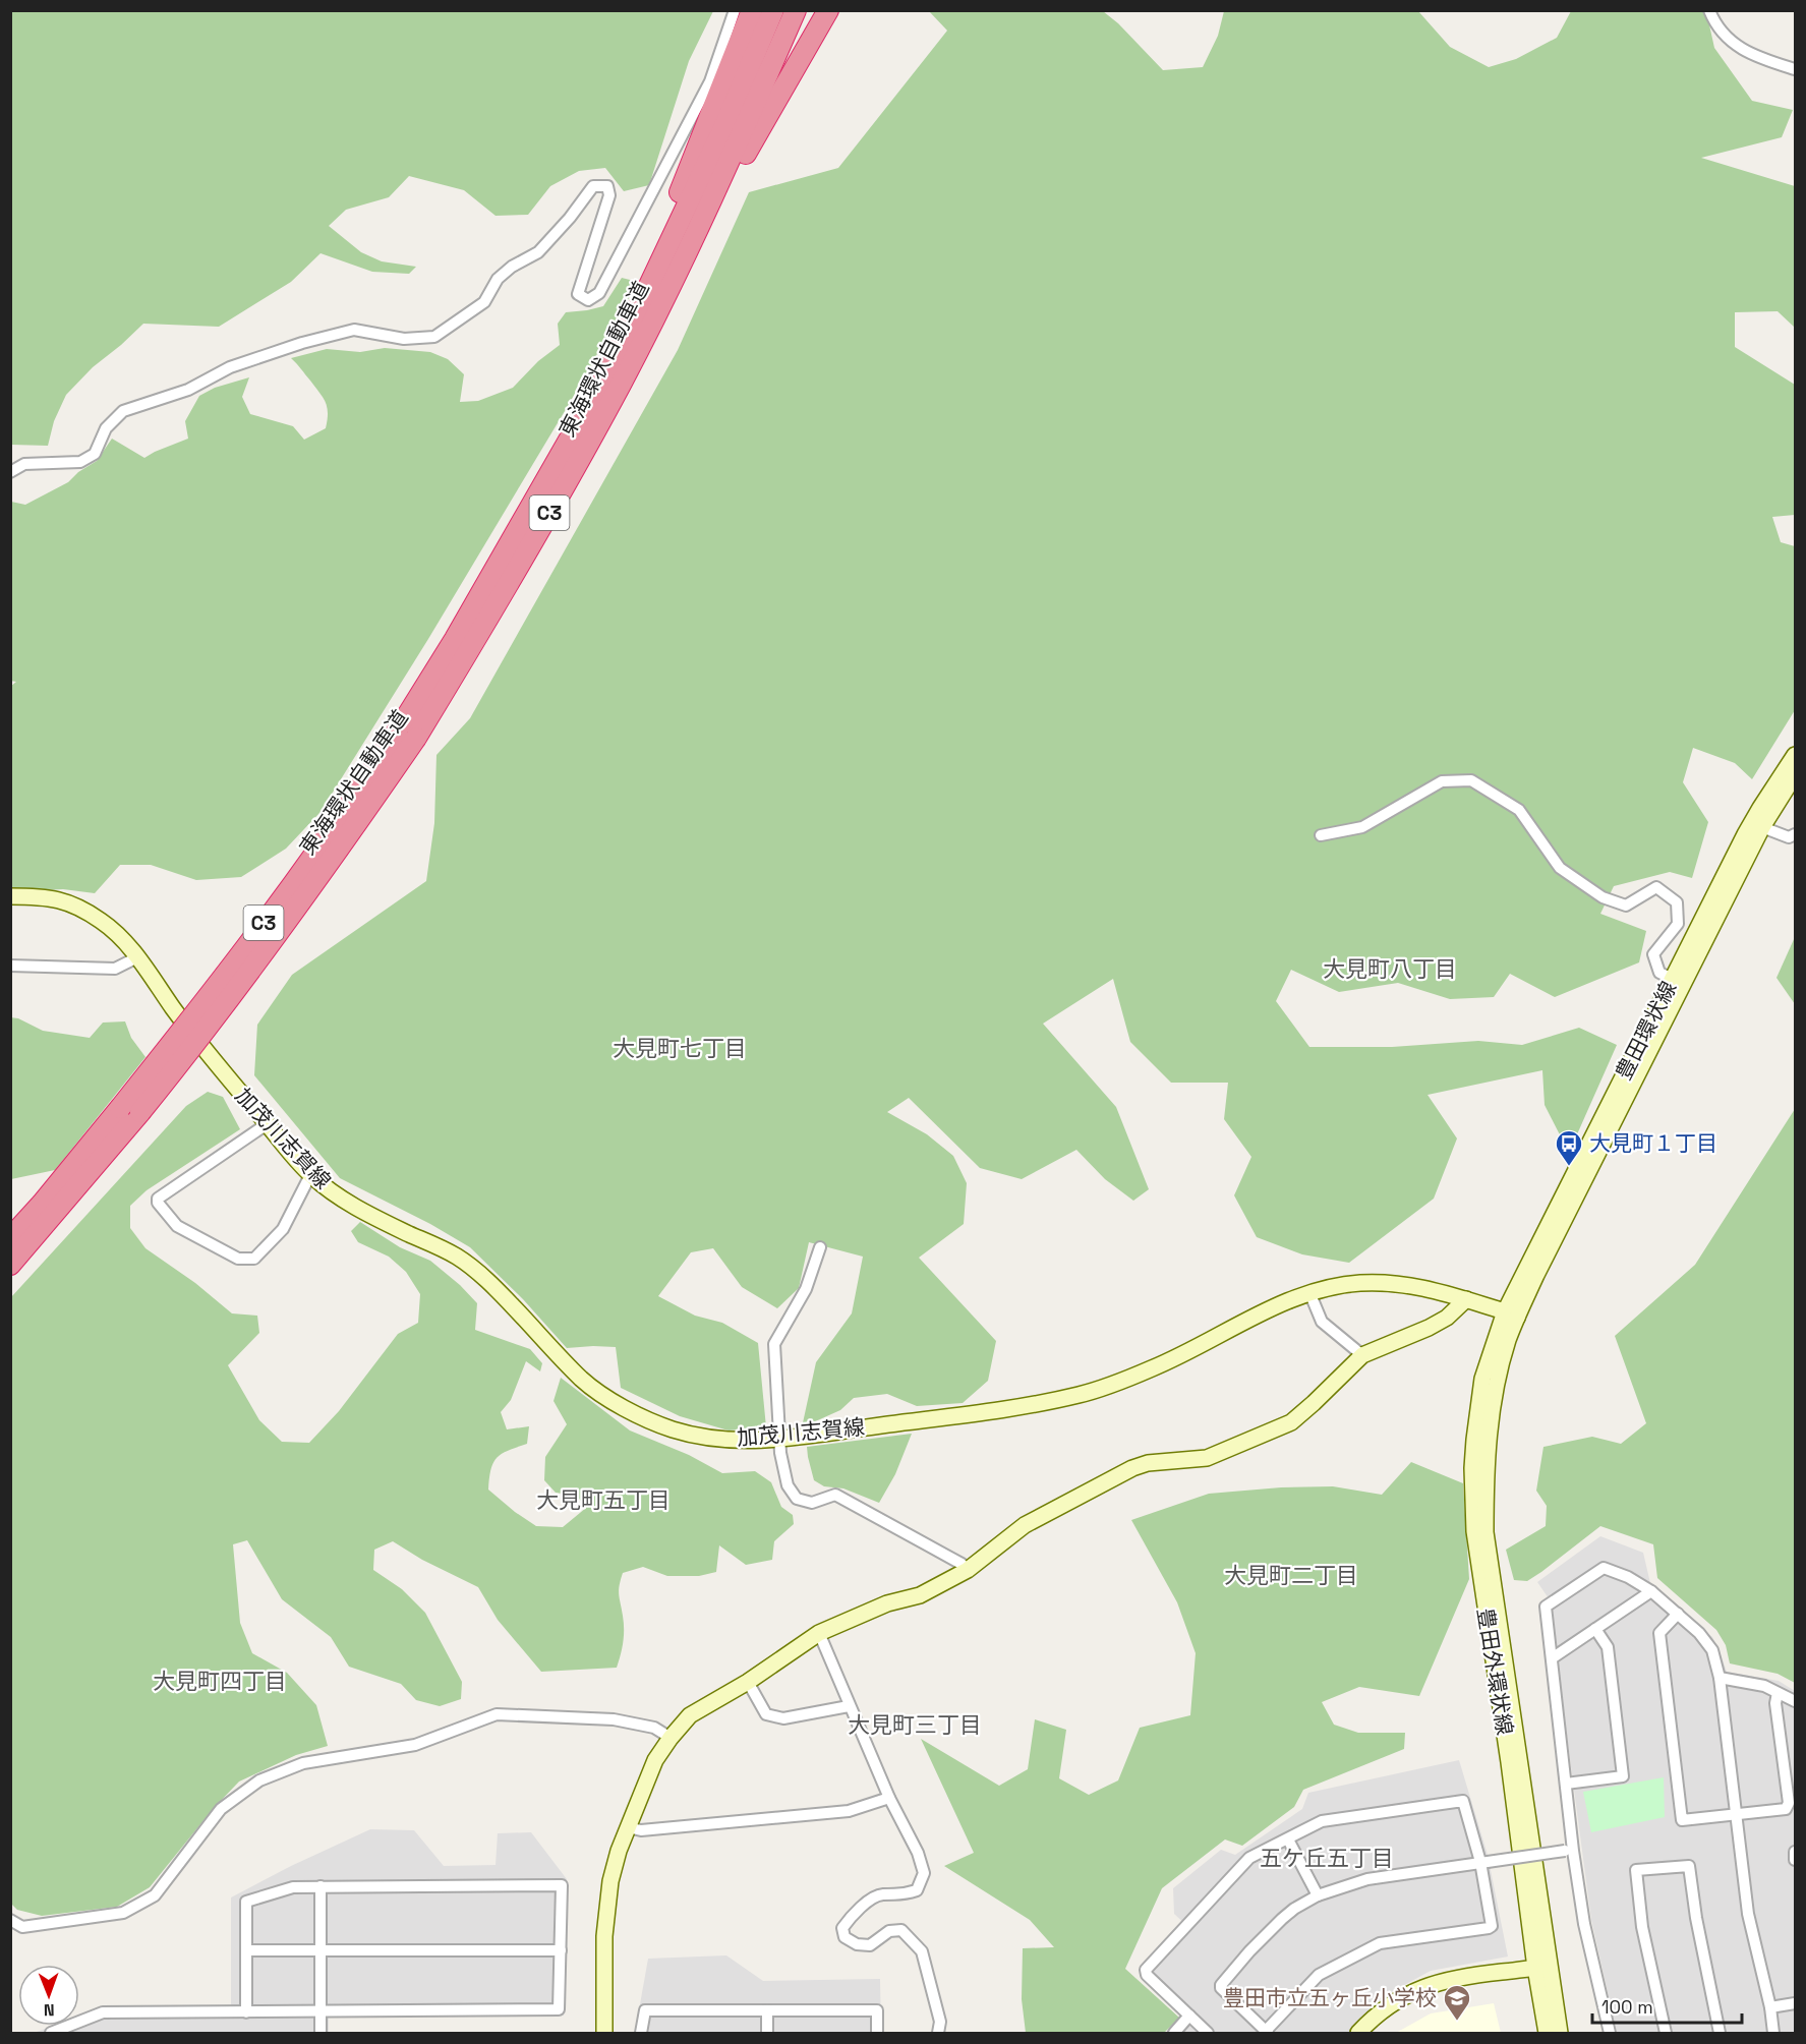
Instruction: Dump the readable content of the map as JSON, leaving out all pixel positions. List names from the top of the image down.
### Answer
{
  "streets": {
    "highway": ["東海環状自動車道", "C3"],
    "main road": ["豊田環状線", "加茂川志賀線", "豊田外環状線"]
  },
  "crossings": [
    ["東海環状自動車道", "C3"],
    ["豊田環状線", "加茂川志賀線"],
    ["豊田環状線", "豊田外環状線"],
    ["加茂川志賀線", "豊田外環状線"]
  ],
  "districts": [
    "大見町八丁目",
    "大見町七丁目",
    "大見町五丁目",
    "大見町二丁目",
    "大見町四丁目",
    "大見町三丁目",
    "五ケ丘五丁目"
  ],
  "places": {
    "bus stop": ["大見町１丁目"],
    "school or university": ["豊田市立五ヶ丘小学校"]
  },
  "scale_bar": "100 m",
  "north": "bottom"
}
